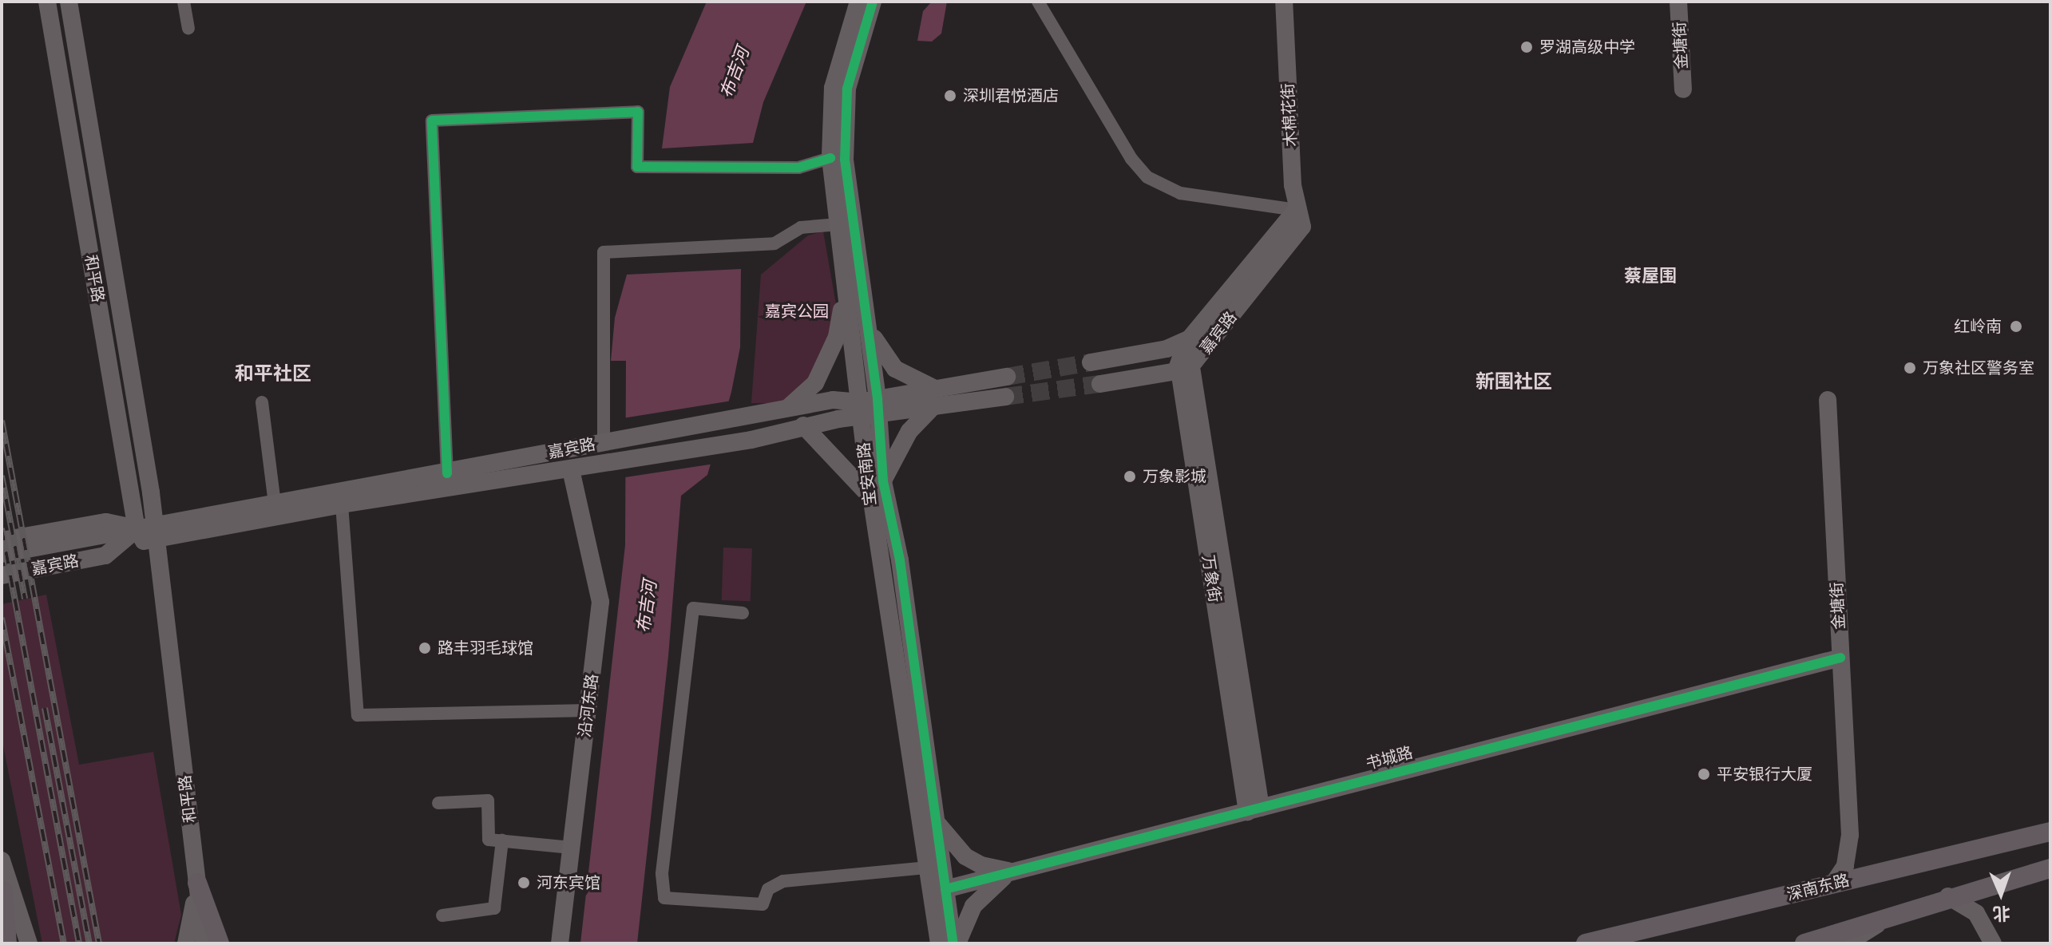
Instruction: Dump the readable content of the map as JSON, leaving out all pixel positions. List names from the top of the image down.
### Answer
{
  "streets": {
    "main road": ["深南东路"],
    "street": [
      "金塘街",
      "木棉花街",
      "和平路",
      "嘉宾路",
      "宝安南路",
      "万象街",
      "沿河东路",
      "书城路"
    ]
  },
  "crossings": [
    ["金塘街", "书城路"],
    ["金塘街", "深南东路"],
    ["木棉花街", "嘉宾路"],
    ["和平路", "嘉宾路"],
    ["嘉宾路", "宝安南路"],
    ["嘉宾路", "万象街"],
    ["嘉宾路", "沿河东路"],
    ["宝安南路", "书城路"],
    ["万象街", "书城路"]
  ],
  "districts": ["蔡屋围", "和平社区", "新围社区"],
  "water": ["布吉河"],
  "parks": ["嘉宾公园"],
  "places": [
    "罗湖高级中学",
    "深圳君悦酒店",
    "红岭南",
    "万象社区警务室",
    "万象影城",
    "路丰羽毛球馆",
    "平安银行大厦",
    "河东宾馆"
  ],
  "north": "bottom"
}
